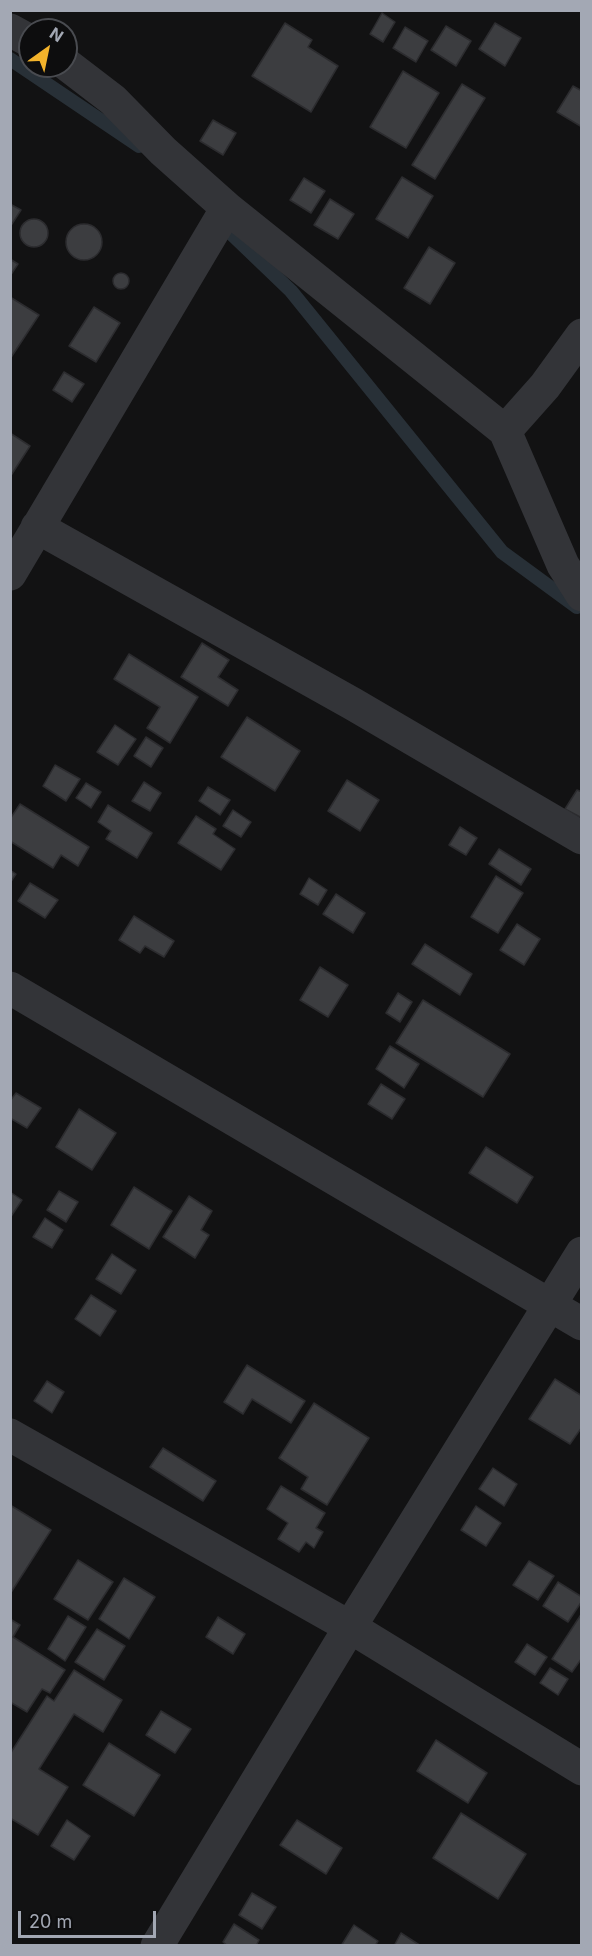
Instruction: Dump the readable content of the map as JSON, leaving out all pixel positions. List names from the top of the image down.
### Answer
{
  "scale_bar": "20 m",
  "north": "top right"
}
